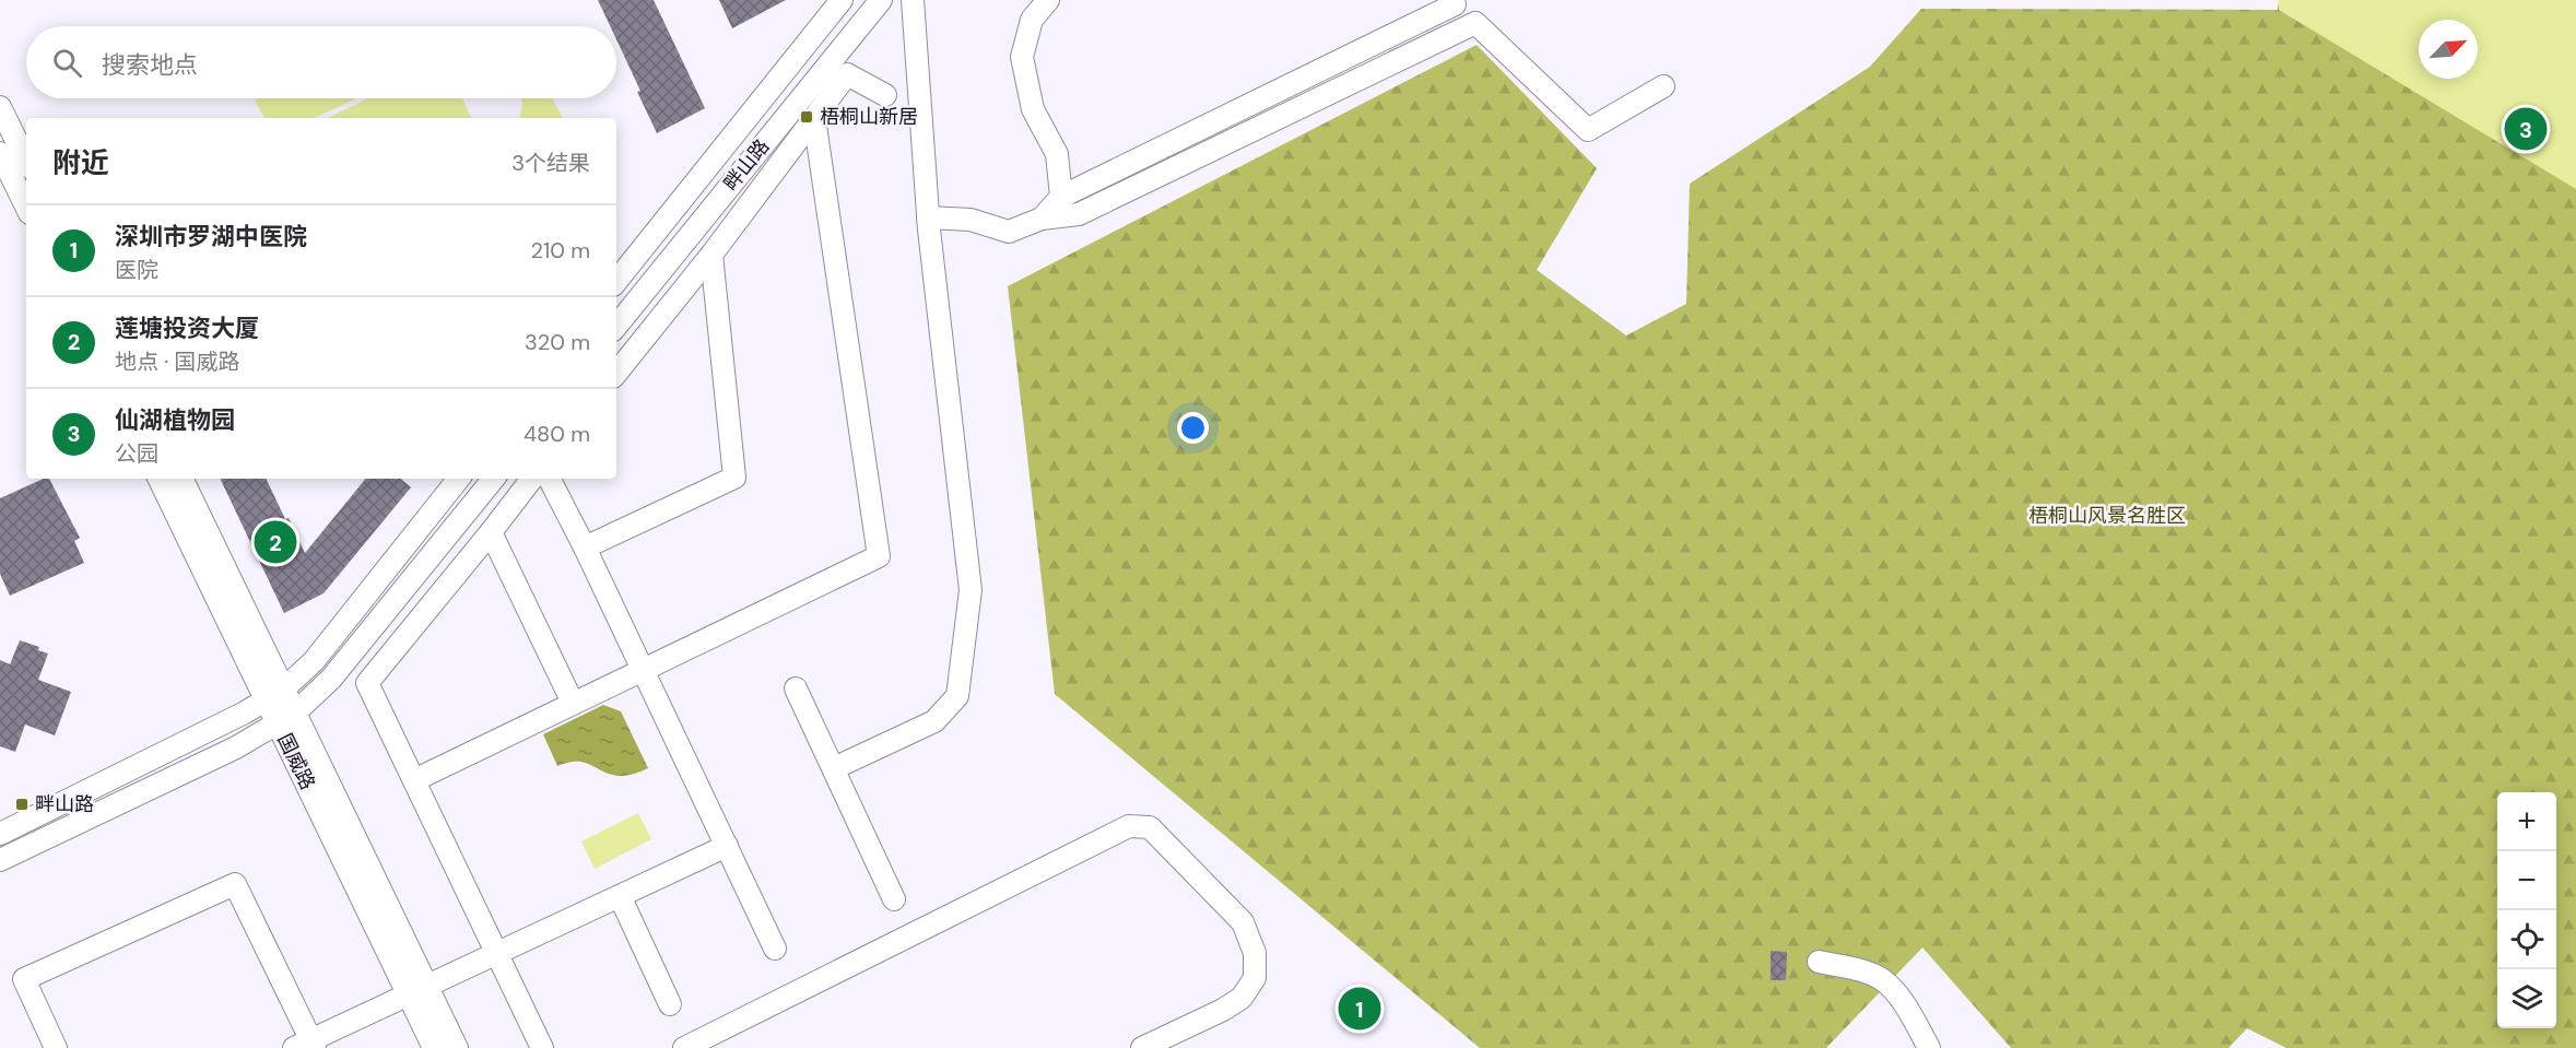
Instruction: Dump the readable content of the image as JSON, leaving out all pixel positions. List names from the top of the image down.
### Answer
{
  "streets": {
    "street": ["畔山路", "国威路"]
  },
  "parks": ["梧桐山风景名胜区"],
  "places": {
    "transit": ["梧桐山新居", "畔山路"]
  },
  "north": "top right",
  "page": {
    "search": "搜索地点",
    "pins": ["3", "2", "1"],
    "heading": ["附近", "3个结果"],
    "list": [
      {
        "mark": "1",
        "name": "深圳市罗湖中医院",
        "note": "医院",
        "value": "210 m"
      },
      {
        "mark": "2",
        "name": "莲塘投资大厦",
        "note": "地点 · 国威路",
        "value": "320 m"
      },
      {
        "mark": "3",
        "name": "仙湖植物园",
        "note": "公园",
        "value": "480 m"
      }
    ],
    "map_buttons": ["+", "−"]
  }
}
